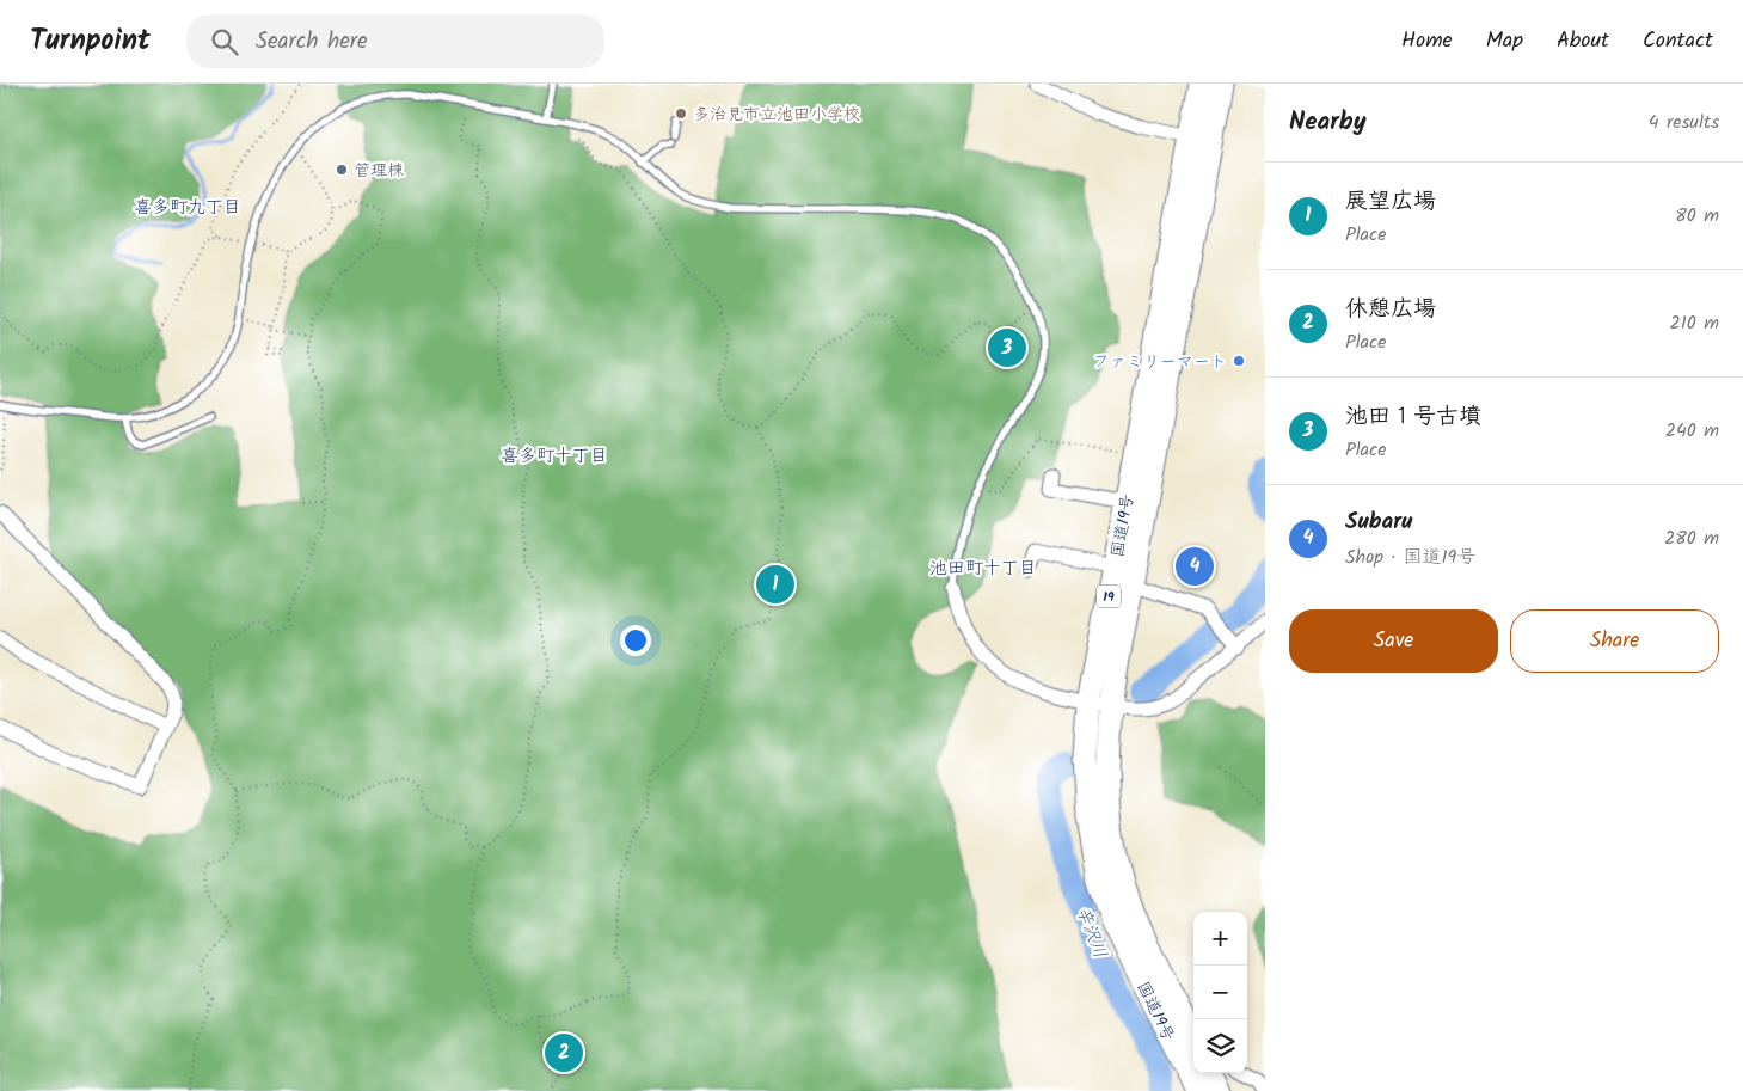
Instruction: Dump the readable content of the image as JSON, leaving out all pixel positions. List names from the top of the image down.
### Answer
{
  "streets": {
    "highway": ["国道19号", "19"]
  },
  "districts": ["喜多町九丁目", "喜多町十丁目", "池田町十丁目"],
  "water": ["辛沢川"],
  "places": ["多治見市立池田小学校", "管理棟", "ファミリーマート"],
  "page": {
    "header": "Turnpoint",
    "search": "Search here",
    "nav": [
      "Home",
      "Map",
      "About",
      "Contact"
    ],
    "heading": ["Nearby", "4 results"],
    "list": [
      {
        "mark": "1",
        "name": "展望広場",
        "note": "Place",
        "value": "80 m"
      },
      {
        "mark": "2",
        "name": "休憩広場",
        "note": "Place",
        "value": "210 m"
      },
      {
        "mark": "3",
        "name": "池田１号古墳",
        "note": "Place",
        "value": "240 m"
      },
      {
        "mark": "4",
        "name": "Subaru",
        "note": "Shop · 国道19号",
        "value": "280 m"
      }
    ],
    "pins": [
      "3",
      "4",
      "1",
      "2"
    ],
    "buttons": ["Save", "Share"],
    "map_buttons": ["+", "−"]
  }
}
